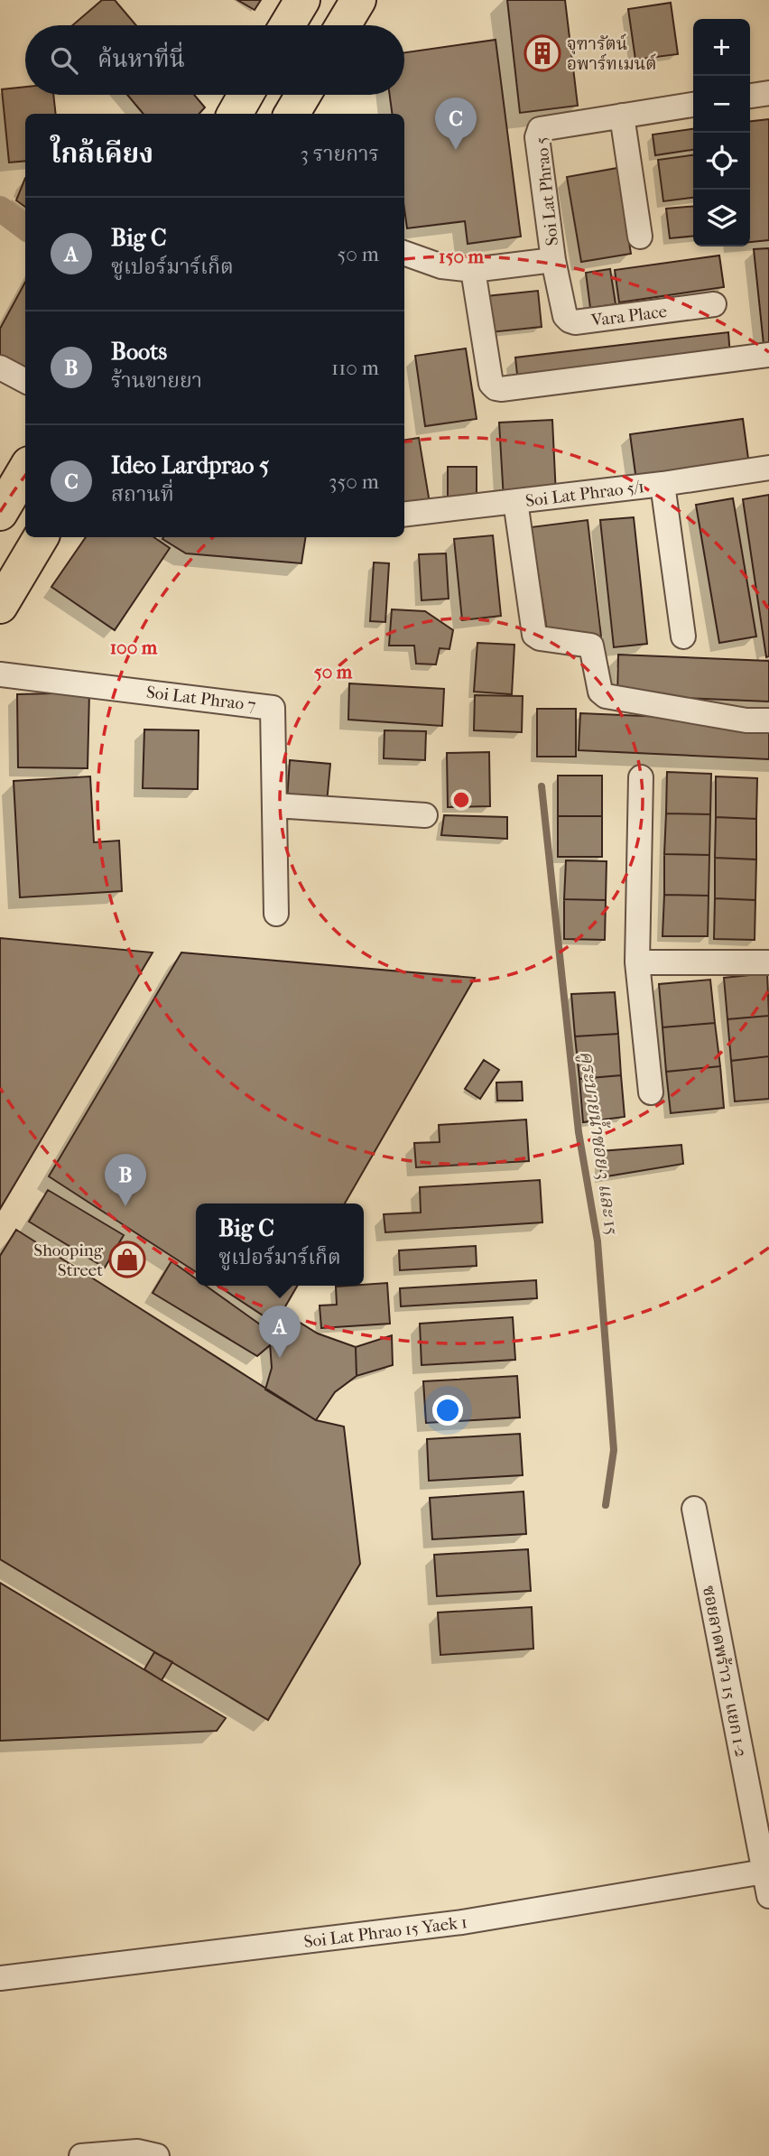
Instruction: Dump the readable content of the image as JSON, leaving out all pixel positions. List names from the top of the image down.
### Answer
{
  "streets": {
    "street": [
      "Soi Lat Phrao 5",
      "Vara Place",
      "Soi Lat Phrao 5/1",
      "Soi Lat Phrao 7",
      "ซอยลาดพร้าว 15 แยก 1-2",
      "Soi Lat Phrao 15 Yaek 1"
    ]
  },
  "crossings": [
    ["Soi Lat Phrao 5", "Vara Place"],
    ["ซอยลาดพร้าว 15 แยก 1-2", "Soi Lat Phrao 15 Yaek 1"]
  ],
  "water": ["คูระบายน้ำซอย 3 และ 15"],
  "places": {
    "building": ["จุฑารัตน์ อพาร์ทเมนต์"],
    "shop": ["Shooping Street"]
  },
  "page": {
    "map_buttons": ["+", "−"],
    "search": "ค้นหาที่นี่",
    "pins": ["C", "B", "A"],
    "heading": ["ใกล้เคียง", "3 รายการ"],
    "list": [
      {
        "mark": "A",
        "name": "Big C",
        "note": "ซูเปอร์มาร์เก็ต",
        "value": "50 m"
      },
      {
        "mark": "B",
        "name": "Boots",
        "note": "ร้านขายยา",
        "value": "110 m"
      },
      {
        "mark": "C",
        "name": "Ideo Lardprao 5",
        "note": "สถานที่",
        "value": "350 m"
      }
    ],
    "popup": ["Big C", "ซูเปอร์มาร์เก็ต"]
  },
  "rings": ["150 m", "100 m", "50 m"]
}
